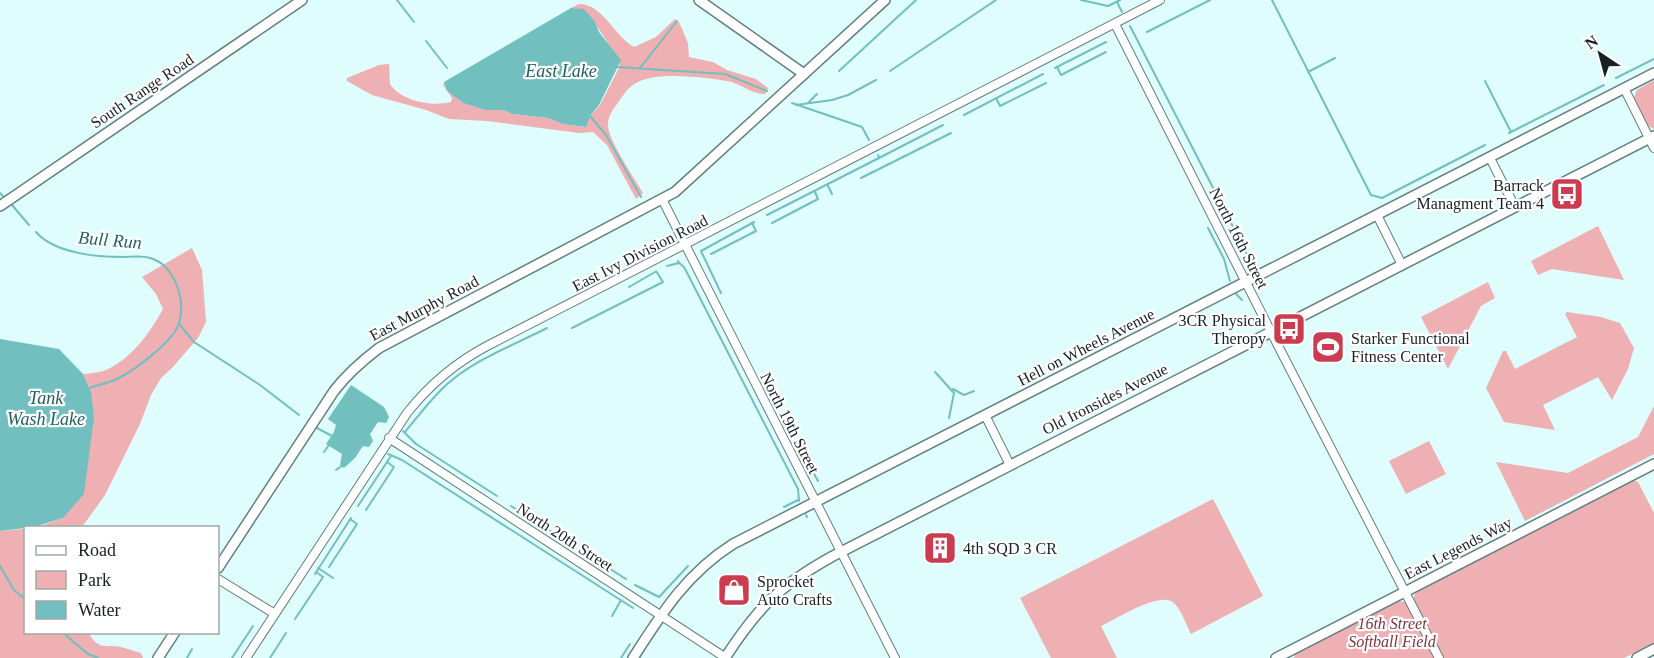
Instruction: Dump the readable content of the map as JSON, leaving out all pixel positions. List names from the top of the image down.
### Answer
{
  "streets": {
    "street": [
      "South Range Road",
      "North 16th Street",
      "East Ivy Division Road",
      "East Murphy Road",
      "Hell on Wheels Avenue",
      "Old Ironsides Avenue",
      "North 19th Street",
      "North 20th Street",
      "East Legends Way"
    ]
  },
  "crossings": [
    ["North 16th Street", "East Ivy Division Road"],
    ["North 16th Street", "Hell on Wheels Avenue"],
    ["North 16th Street", "Old Ironsides Avenue"],
    ["North 16th Street", "East Legends Way"],
    ["East Ivy Division Road", "North 19th Street"],
    ["East Ivy Division Road", "North 20th Street"],
    ["East Murphy Road", "North 19th Street"],
    ["Hell on Wheels Avenue", "North 19th Street"],
    ["Hell on Wheels Avenue", "North 20th Street"],
    ["Old Ironsides Avenue", "North 19th Street"],
    ["Old Ironsides Avenue", "North 20th Street"]
  ],
  "water": ["East Lake", "Bull Run", "Tank Wash Lake"],
  "parks": ["16th Street Softball Field"],
  "places": {
    "bus stop": ["Barrack Managment Team 4", "3CR Physical Theropy"],
    "sports": ["Starker Functional Fitness Center"],
    "building": ["4th SQD 3 CR"],
    "shop": ["Sprocket Auto Crafts"]
  },
  "legend": ["Road", "Park", "Water"],
  "north": "top left"
}
